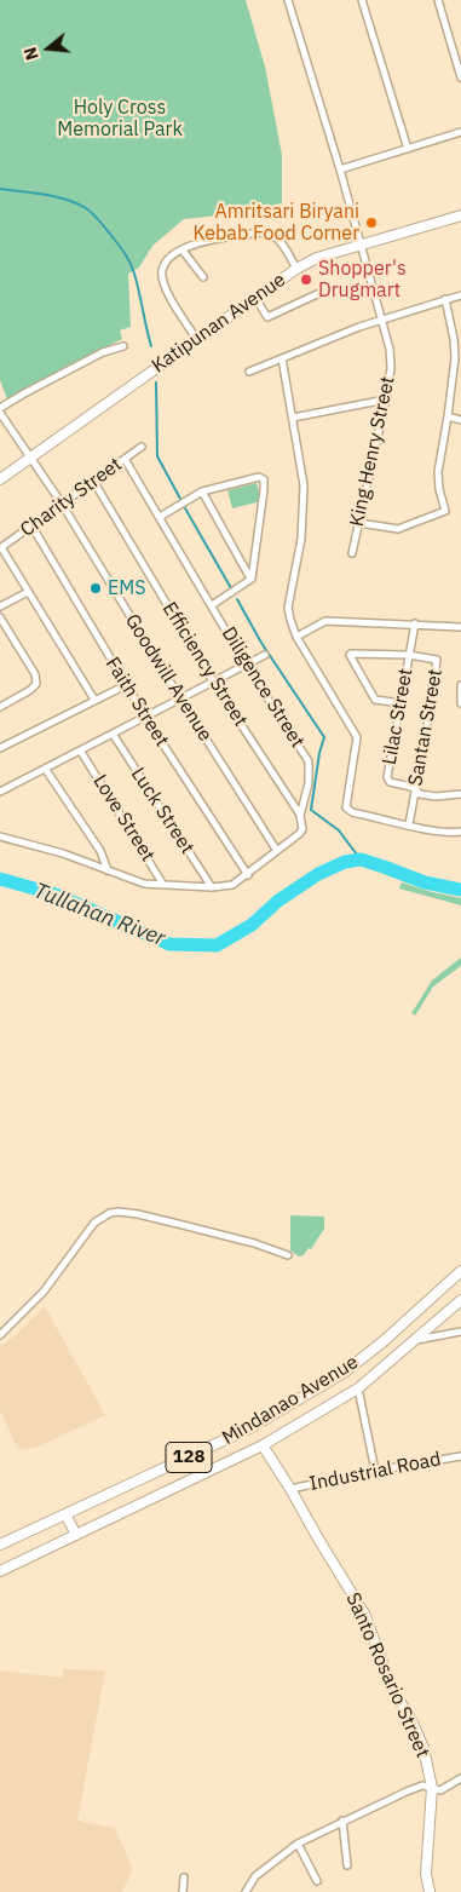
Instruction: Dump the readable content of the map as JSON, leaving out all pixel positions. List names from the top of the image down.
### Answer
{
  "streets": {
    "main road": [
      "Katipunan Avenue",
      "Mindanao Avenue",
      "128",
      "Santo Rosario Street"
    ],
    "street": [
      "King Henry Street",
      "Charity Street",
      "Efficiency Street",
      "Goodwill Avenue",
      "Diligence Street",
      "Faith Street",
      "Lilac Street",
      "Santan Street",
      "Luck Street",
      "Love Street",
      "Industrial Road"
    ]
  },
  "crossings": [
    ["Katipunan Avenue", "King Henry Street"],
    ["Katipunan Avenue", "Goodwill Avenue"],
    ["Charity Street", "Efficiency Street"],
    ["Charity Street", "Goodwill Avenue"],
    ["Charity Street", "Diligence Street"],
    ["Charity Street", "Faith Street"],
    ["Efficiency Street", "Diligence Street"],
    ["Goodwill Avenue", "Diligence Street"],
    ["Diligence Street", "Faith Street"],
    ["Diligence Street", "Luck Street"],
    ["Diligence Street", "Love Street"],
    ["Lilac Street", "Santan Street"],
    ["Mindanao Avenue", "Santo Rosario Street"],
    ["Industrial Road", "Santo Rosario Street"]
  ],
  "water": ["Tullahan River"],
  "parks": ["Holy Cross Memorial Park"],
  "places": ["Amritsari Biryani Kebab Food Corner", "Shopper's Drugmart", "EMS"],
  "north": "left"
}
